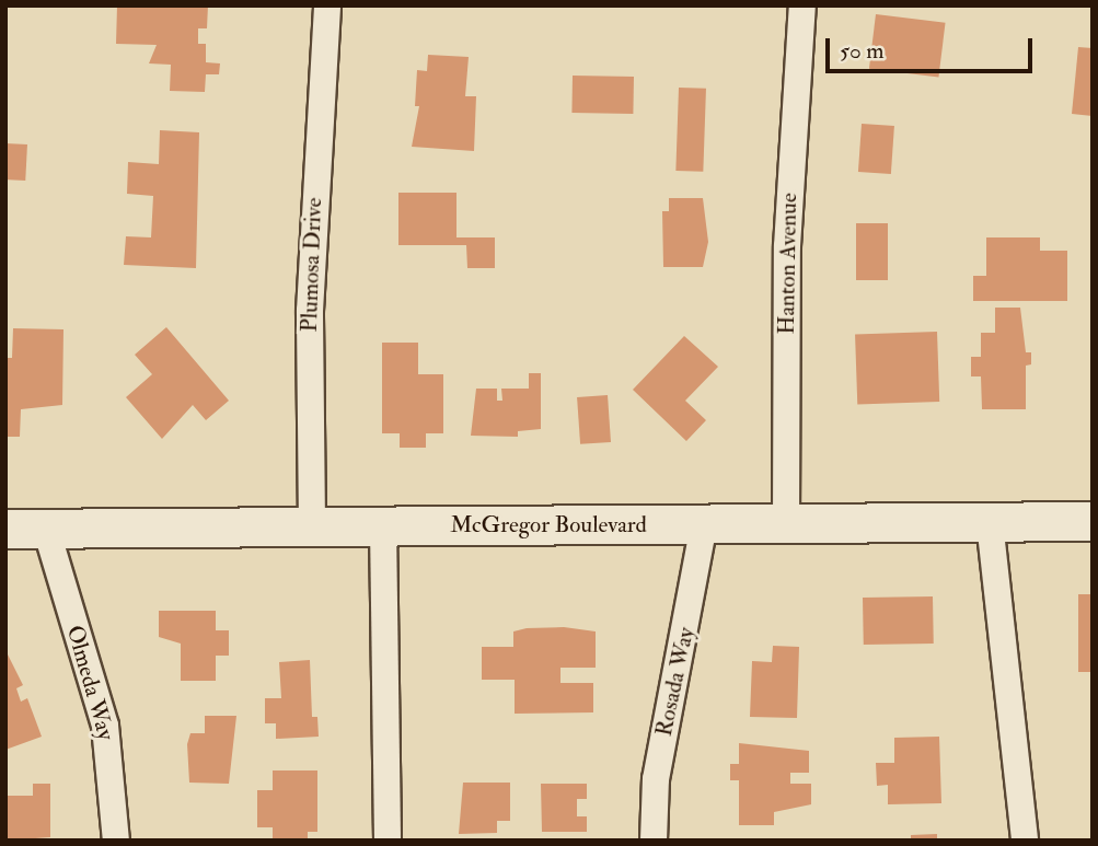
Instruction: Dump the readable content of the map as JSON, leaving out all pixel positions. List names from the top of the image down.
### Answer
{
  "streets": {
    "main road": ["McGregor Boulevard"],
    "street": [
      "Hanton Avenue",
      "Plumosa Drive",
      "Rosada Way",
      "Olmeda Way"
    ]
  },
  "crossings": [
    ["Hanton Avenue", "McGregor Boulevard"],
    ["Plumosa Drive", "McGregor Boulevard"],
    ["McGregor Boulevard", "Rosada Way"],
    ["McGregor Boulevard", "Olmeda Way"]
  ],
  "scale_bar": "50 m"
}
